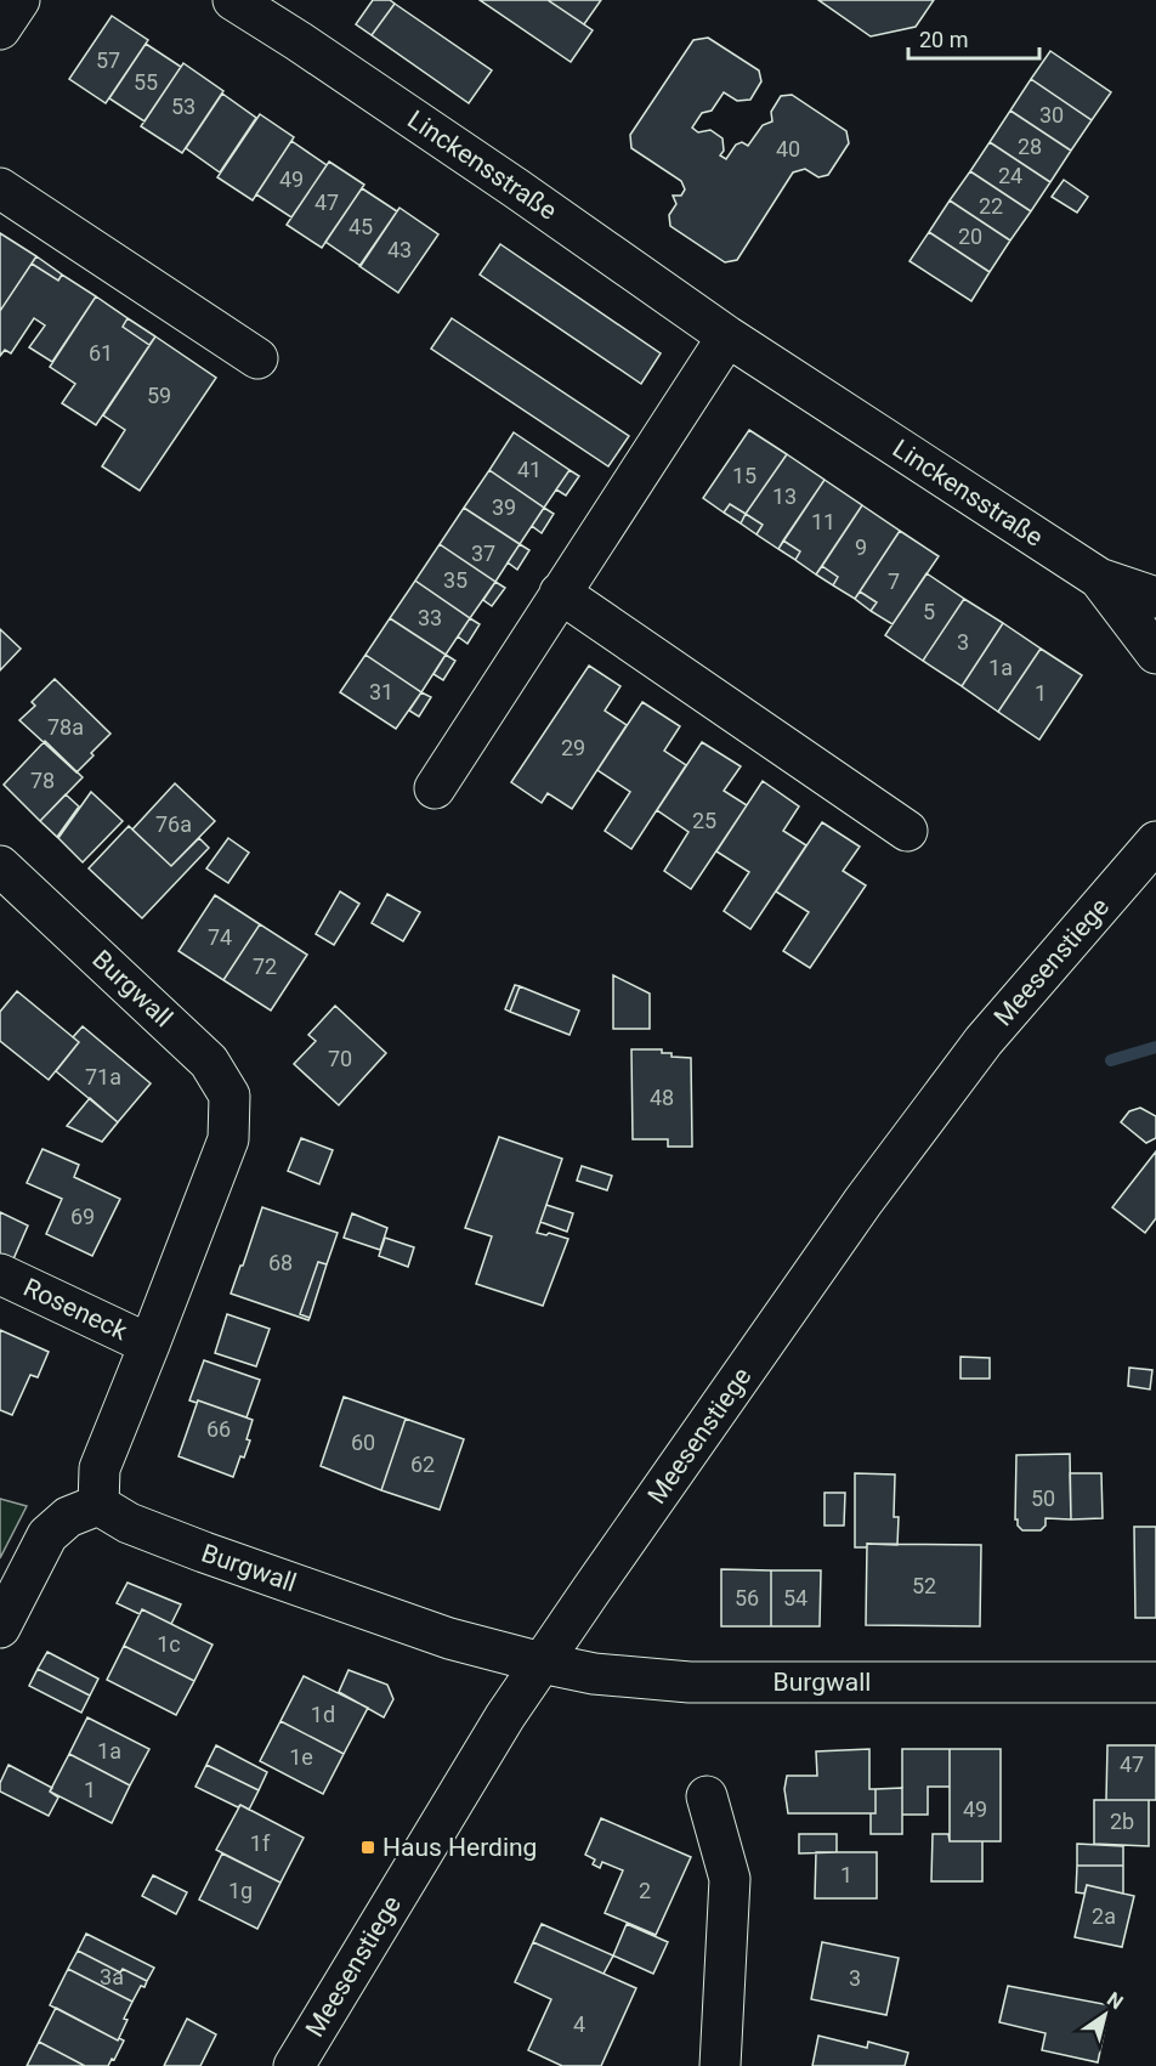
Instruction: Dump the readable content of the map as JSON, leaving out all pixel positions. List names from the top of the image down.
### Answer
{
  "streets": {
    "street": [
      "Linckensstraße",
      "Meesenstiege",
      "Burgwall",
      "Roseneck"
    ]
  },
  "crossings": [
    ["Meesenstiege", "Burgwall"],
    ["Burgwall", "Roseneck"]
  ],
  "places": {
    "transit": ["Haus Herding"]
  },
  "house_numbers": [
    "57",
    "55",
    "53",
    "30",
    "28",
    "40",
    "24",
    "49",
    "47",
    "22",
    "45",
    "20",
    "43",
    "61",
    "59",
    "41",
    "15",
    "13",
    "39",
    "11",
    "9",
    "37",
    "35",
    "7",
    "5",
    "33",
    "3",
    "1a",
    "31",
    "1",
    "78a",
    "29",
    "78",
    "25",
    "76a",
    "74",
    "72",
    "70",
    "71a",
    "48",
    "69",
    "68",
    "66",
    "60",
    "62",
    "50",
    "52",
    "56",
    "54",
    "1c",
    "1d",
    "1a",
    "1e",
    "47",
    "1",
    "49",
    "2b",
    "1f",
    "1",
    "1g",
    "2",
    "2a",
    "3a",
    "3",
    "4"
  ],
  "scale_bar": "20 m",
  "north": "top right"
}
